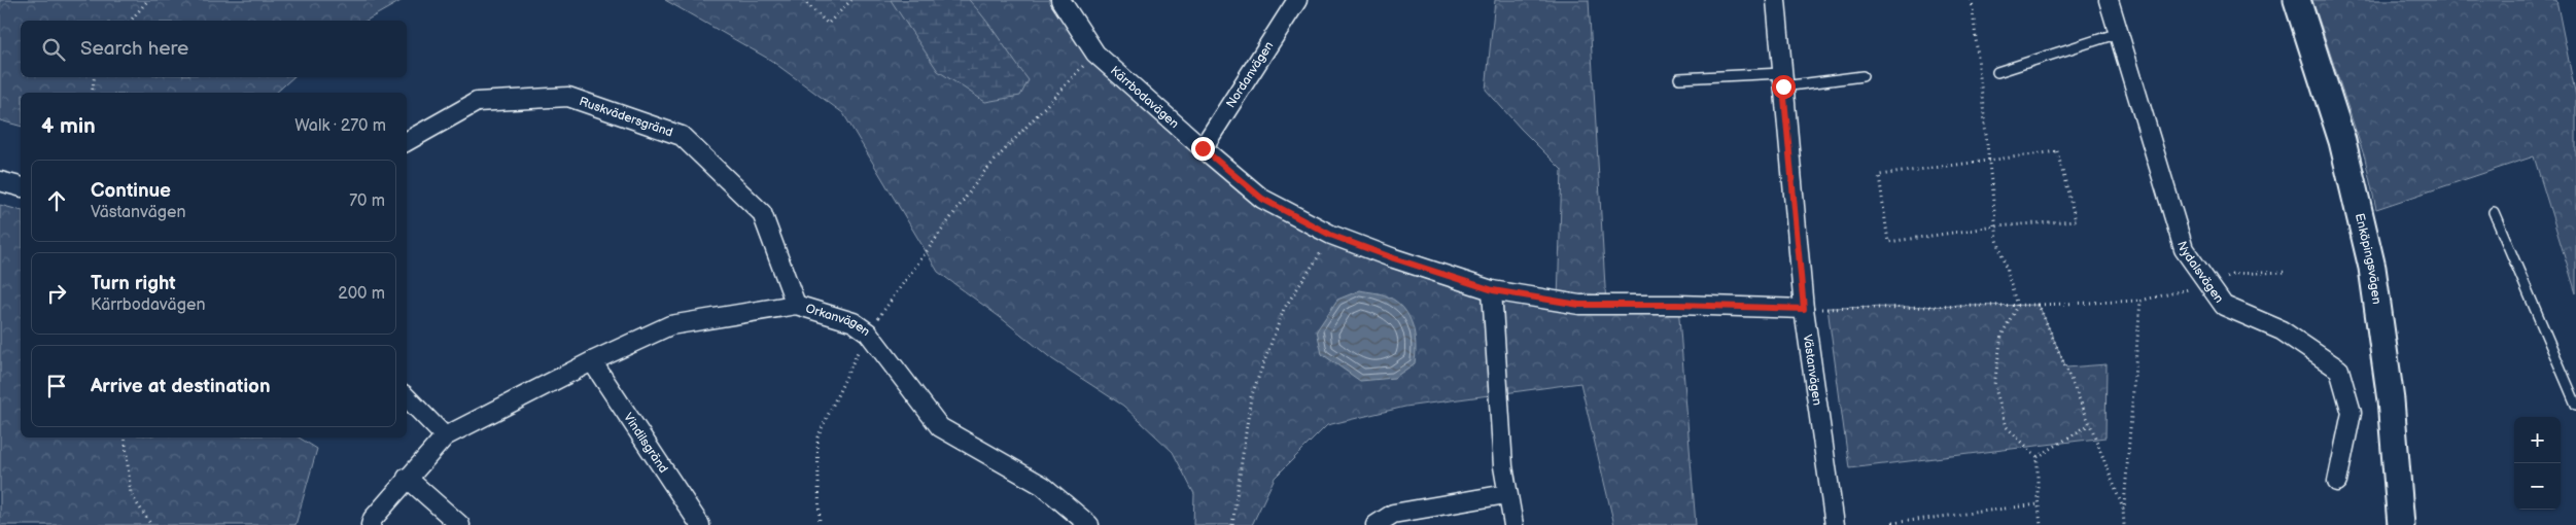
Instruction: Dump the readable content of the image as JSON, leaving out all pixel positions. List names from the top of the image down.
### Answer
{
  "streets": {
    "street": [
      "Nordanvägen",
      "Kärrbodavägen",
      "Ruskvädersgränd",
      "Enköpingsvägen",
      "Nydalsvägen",
      "Orkanvägen",
      "Västanvägen",
      "Vindilsgränd"
    ]
  },
  "crossings": [
    ["Nordanvägen", "Kärrbodavägen"],
    ["Kärrbodavägen", "Västanvägen"],
    ["Ruskvädersgränd", "Orkanvägen"],
    ["Orkanvägen", "Vindilsgränd"]
  ],
  "page": {
    "search": "Search here",
    "heading": ["4 min", "Walk · 270 m"],
    "list": [
      ["Continue", "Västanvägen", "70 m"],
      ["Turn right", "Kärrbodavägen", "200 m"],
      "Arrive at destination"
    ],
    "map_buttons": ["+", "−"]
  }
}
